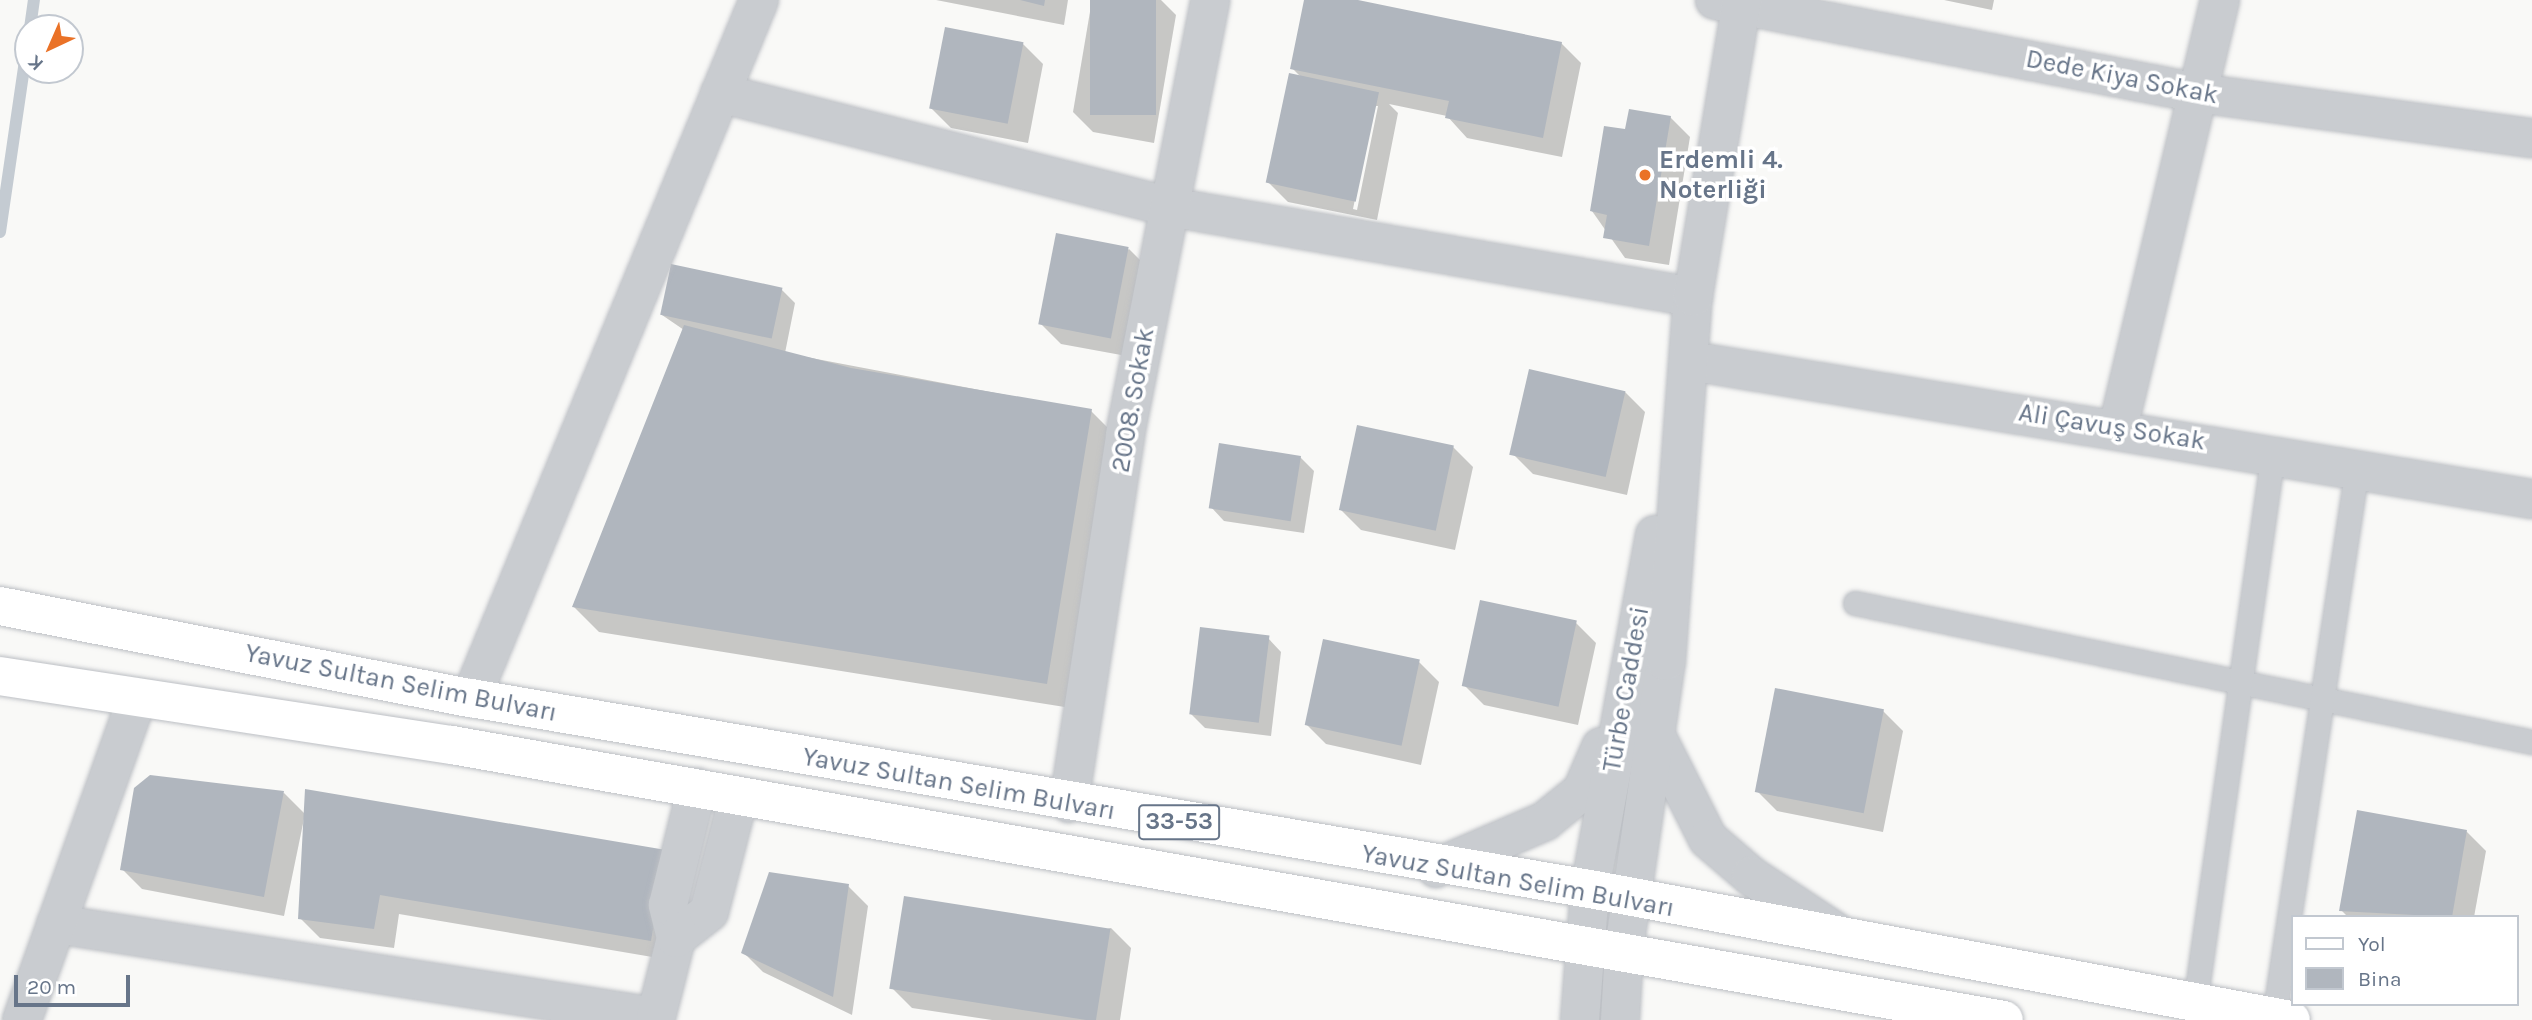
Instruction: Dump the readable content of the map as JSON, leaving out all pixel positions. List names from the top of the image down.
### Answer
{
  "streets": {
    "main road": ["Yavuz Sultan Selim Bulvarı", "33-53"],
    "street": [
      "Dede Kiya Sokak",
      "2008. Sokak",
      "Ali Çavuş Sokak",
      "Türbe Caddesi"
    ]
  },
  "crossings": [
    ["Dede Kiya Sokak", "Türbe Caddesi"],
    ["2008. Sokak", "Yavuz Sultan Selim Bulvarı"],
    ["Ali Çavuş Sokak", "Türbe Caddesi"],
    ["Yavuz Sultan Selim Bulvarı", "Türbe Caddesi"]
  ],
  "places": ["Erdemli 4. Noterliği"],
  "legend": ["Yol", "Bina"],
  "scale_bar": "20 m",
  "north": "bottom left"
}
